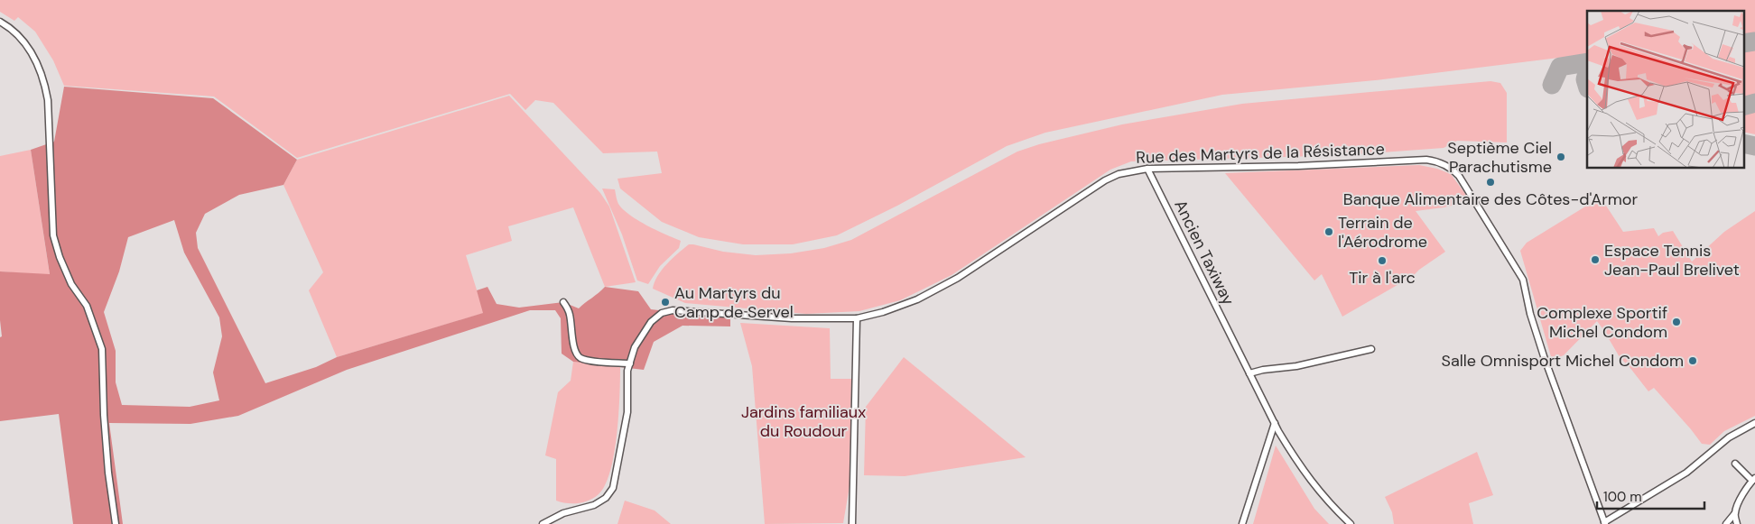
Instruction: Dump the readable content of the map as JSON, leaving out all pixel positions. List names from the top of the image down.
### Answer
{
  "streets": {
    "street": ["Rue des Martyrs de la Résistance", "Ancien Taxiway"]
  },
  "crossings": [
    ["Rue des Martyrs de la Résistance", "Ancien Taxiway"]
  ],
  "parks": ["Jardins familiaux du Roudour"],
  "places": [
    "Septième Ciel Parachutisme",
    "Banque Alimentaire des Côtes-d'Armor",
    "Terrain de l'Aérodrome",
    "Espace Tennis Jean-Paul Brelivet",
    "Tir à l'arc",
    "Au Martyrs du Camp de Servel",
    "Complexe Sportif Michel Condom",
    "Salle Omnisport Michel Condom"
  ],
  "scale_bar": "100 m"
}
